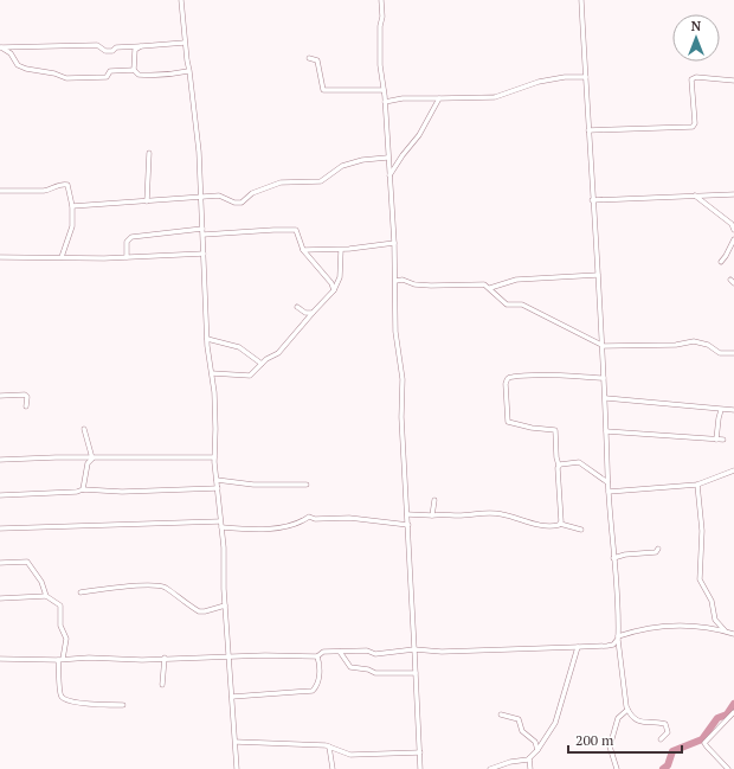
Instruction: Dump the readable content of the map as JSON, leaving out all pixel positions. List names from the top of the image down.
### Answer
{
  "scale_bar": "200 m",
  "north": "top"
}
